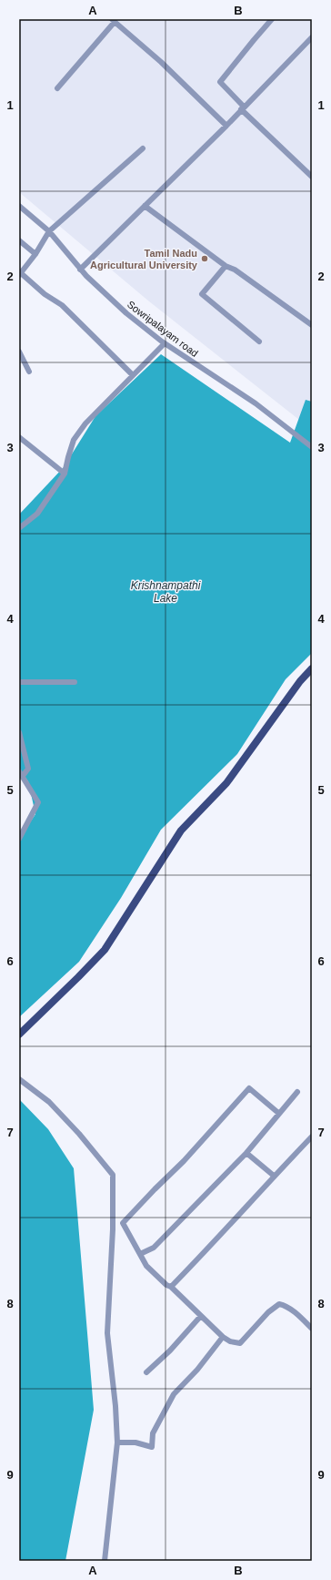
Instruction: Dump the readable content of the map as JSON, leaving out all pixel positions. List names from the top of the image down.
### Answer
{
  "streets": {
    "street": ["Sowripalayam road"]
  },
  "water": ["Krishnampathi Lake"],
  "places": ["Tamil Nadu Agricultural University"],
  "grid": {
    "columns": ["A", "B"],
    "rows": [
      "1",
      "2",
      "3",
      "4",
      "5",
      "6",
      "7",
      "8",
      "9"
    ]
  }
}
